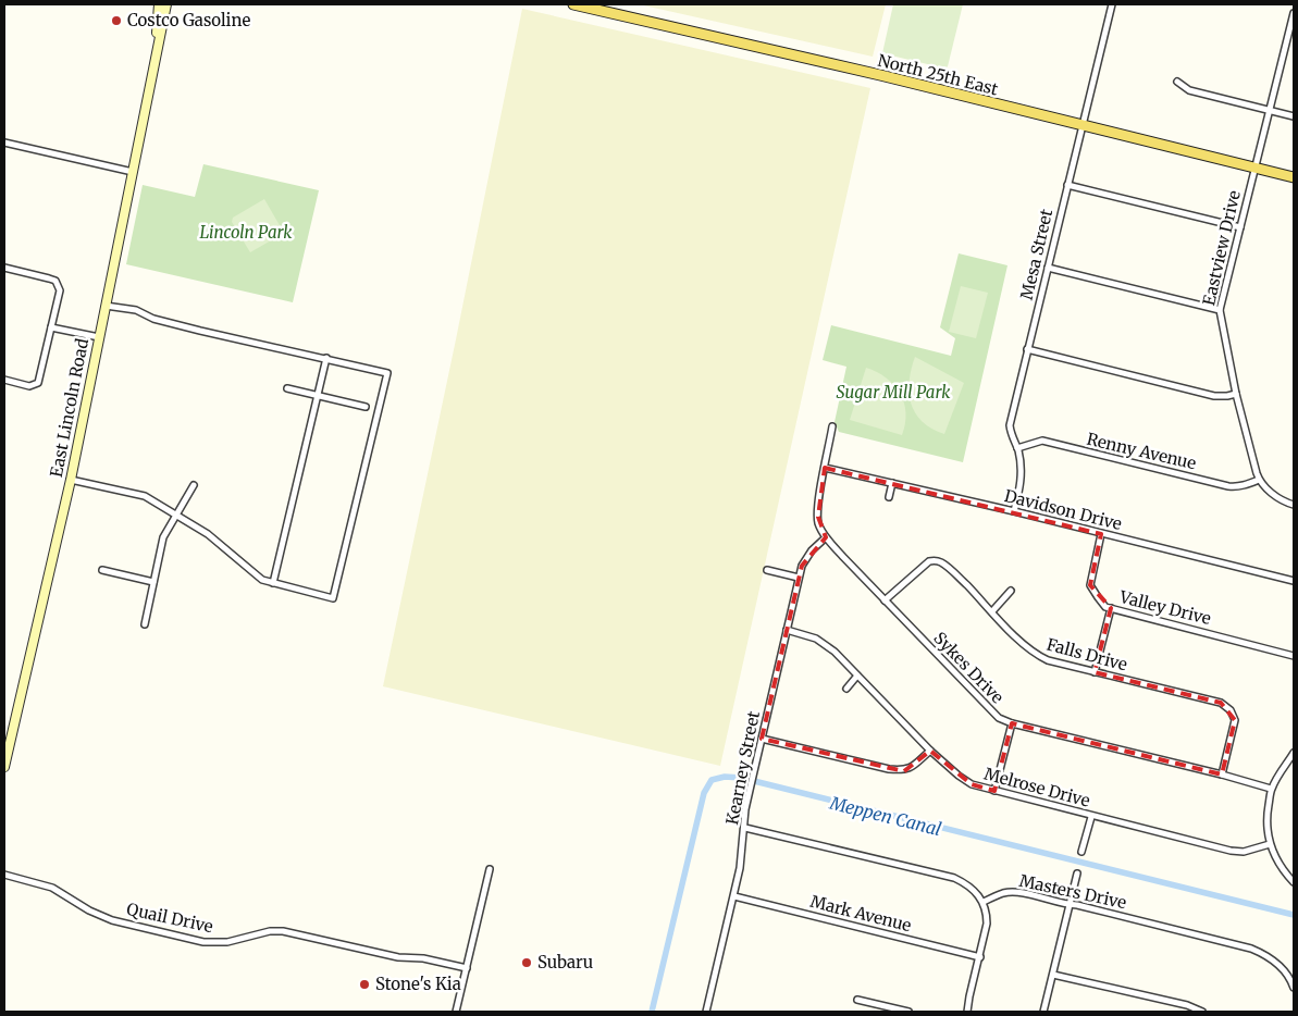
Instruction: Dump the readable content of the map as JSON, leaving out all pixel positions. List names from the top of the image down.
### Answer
{
  "streets": {
    "main road": ["North 25th East", "East Lincoln Road"],
    "street": [
      "Eastview Drive",
      "Mesa Street",
      "Renny Avenue",
      "Davidson Drive",
      "Valley Drive",
      "Falls Drive",
      "Sykes Drive",
      "Kearney Street",
      "Melrose Drive",
      "Masters Drive",
      "Mark Avenue",
      "Quail Drive"
    ]
  },
  "crossings": [
    ["North 25th East", "Eastview Drive"],
    ["North 25th East", "Mesa Street"],
    ["Eastview Drive", "Renny Avenue"],
    ["Mesa Street", "Renny Avenue"],
    ["Mesa Street", "Davidson Drive"],
    ["Davidson Drive", "Valley Drive"],
    ["Davidson Drive", "Sykes Drive"],
    ["Falls Drive", "Sykes Drive"],
    ["Sykes Drive", "Kearney Street"],
    ["Kearney Street", "Melrose Drive"],
    ["Kearney Street", "Mark Avenue"]
  ],
  "water": ["Meppen Canal"],
  "parks": ["Lincoln Park", "Sugar Mill Park"],
  "places": ["Costco Gasoline", "Subaru", "Stone's Kia"]
}
